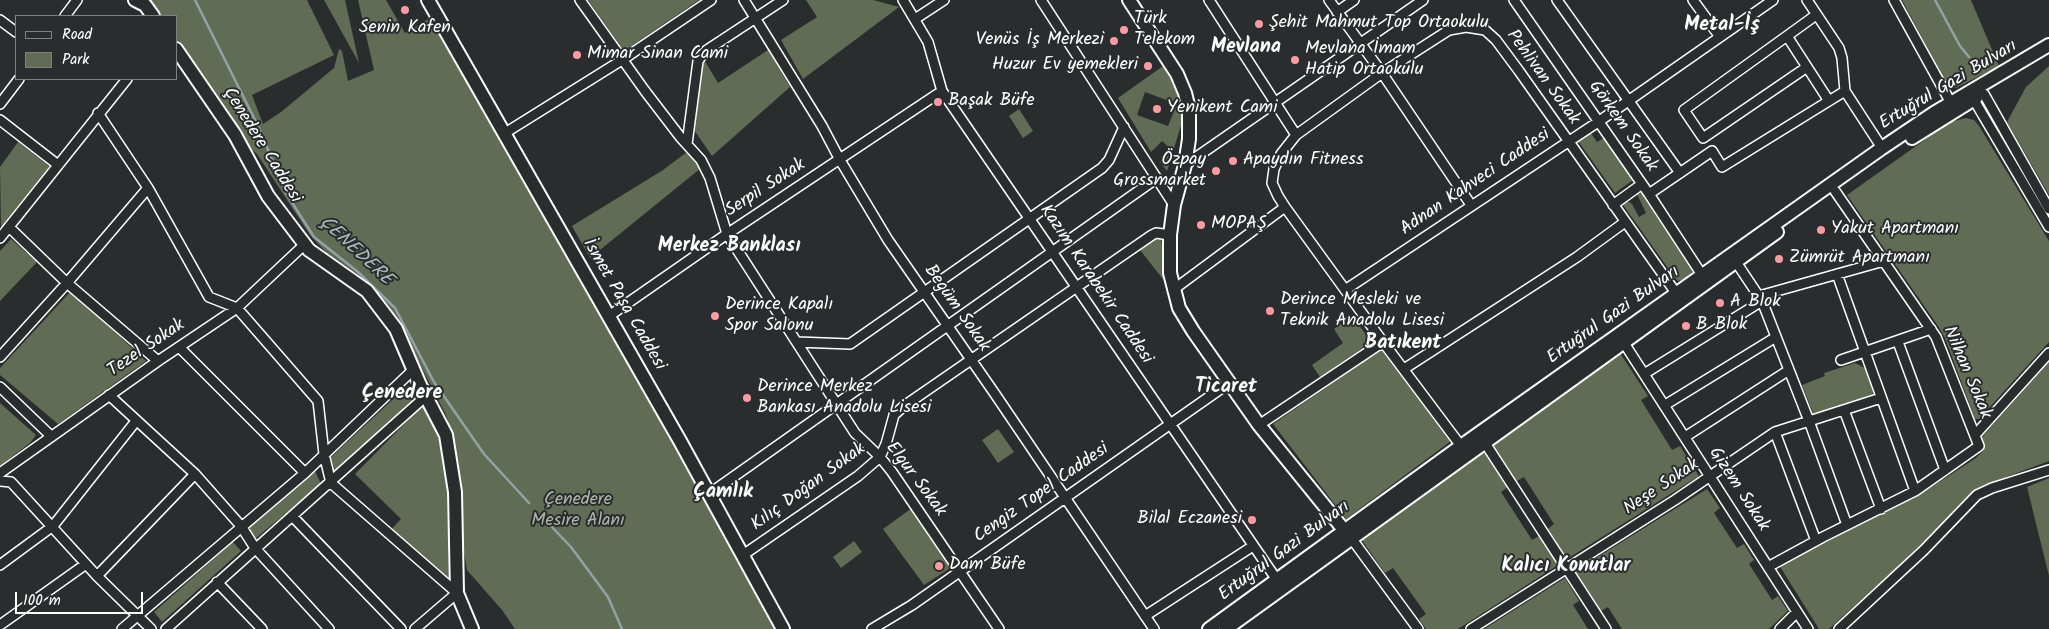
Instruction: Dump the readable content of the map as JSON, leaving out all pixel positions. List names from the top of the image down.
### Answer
{
  "streets": {
    "main road": ["Ertuğrul Gazi Bulvarı", "Çenedere Caddesi", "İsmet Paşa Caddesi"],
    "street": [
      "Pehlivan Sokak",
      "Görkem Sokak",
      "Adnan Kahveci Caddesi",
      "Serpil Sokak",
      "Kazım Karabekir Caddesi",
      "Begüm Sokak",
      "Tezel Sokak",
      "Nilhan Sokak",
      "Elgur Sokak",
      "Kılıç Doğan Sokak",
      "Neşe Sokak",
      "Gizem Sokak",
      "Cengiz Topel Caddesi"
    ]
  },
  "crossings": [
    ["Pehlivan Sokak", "Ertuğrul Gazi Bulvarı"],
    ["Pehlivan Sokak", "Adnan Kahveci Caddesi"],
    ["Ertuğrul Gazi Bulvarı", "Görkem Sokak"],
    ["Ertuğrul Gazi Bulvarı", "Kazım Karabekir Caddesi"],
    ["Ertuğrul Gazi Bulvarı", "Nilhan Sokak"],
    ["Ertuğrul Gazi Bulvarı", "Gizem Sokak"],
    ["Görkem Sokak", "Adnan Kahveci Caddesi"],
    ["Çenedere Caddesi", "Tezel Sokak"],
    ["Serpil Sokak", "Kazım Karabekir Caddesi"],
    ["Serpil Sokak", "İsmet Paşa Caddesi"],
    ["Serpil Sokak", "Begüm Sokak"],
    ["Serpil Sokak", "Elgur Sokak"],
    ["Kazım Karabekir Caddesi", "Kılıç Doğan Sokak"],
    ["Kazım Karabekir Caddesi", "Cengiz Topel Caddesi"],
    ["İsmet Paşa Caddesi", "Kılıç Doğan Sokak"],
    ["Begüm Sokak", "Kılıç Doğan Sokak"],
    ["Begüm Sokak", "Cengiz Topel Caddesi"],
    ["Elgur Sokak", "Kılıç Doğan Sokak"],
    ["Elgur Sokak", "Cengiz Topel Caddesi"],
    ["Neşe Sokak", "Gizem Sokak"]
  ],
  "districts": [
    "Metal-İş",
    "Mevlana",
    "Merkez Banklası",
    "Batıkent",
    "Ticaret",
    "Çenedere",
    "Çamlık",
    "Kalıcı Konutlar"
  ],
  "water": ["ÇENEDERE"],
  "parks": ["Çenedere Mesire Alanı"],
  "places": [
    "Senin Kafen",
    "Şehit Mahmut Top Ortaokulu",
    "Türk Telekom",
    "Venüs İş Merkezi",
    "Mimar Sinan Cami",
    "Mevlana İmam Hatip Ortaokulu",
    "Huzur Ev yemekleri",
    "Başak Büfe",
    "Yenikent Cami",
    "Apaydın Fitness",
    "Özpay Grossmarket",
    "MOPAŞ",
    "Yakut Apartmanı",
    "Zümrüt Apartmanı",
    "A Blok",
    "Derince Mesleki ve Teknik Anadolu Lisesi",
    "Derince Kapalı Spor Salonu",
    "B Blok",
    "Derince Merkez Bankası Anadolu Lisesi",
    "Bilal Eczanesi",
    "Dam Büfe"
  ],
  "legend": ["Road", "Park"],
  "scale_bar": "100 m"
}
